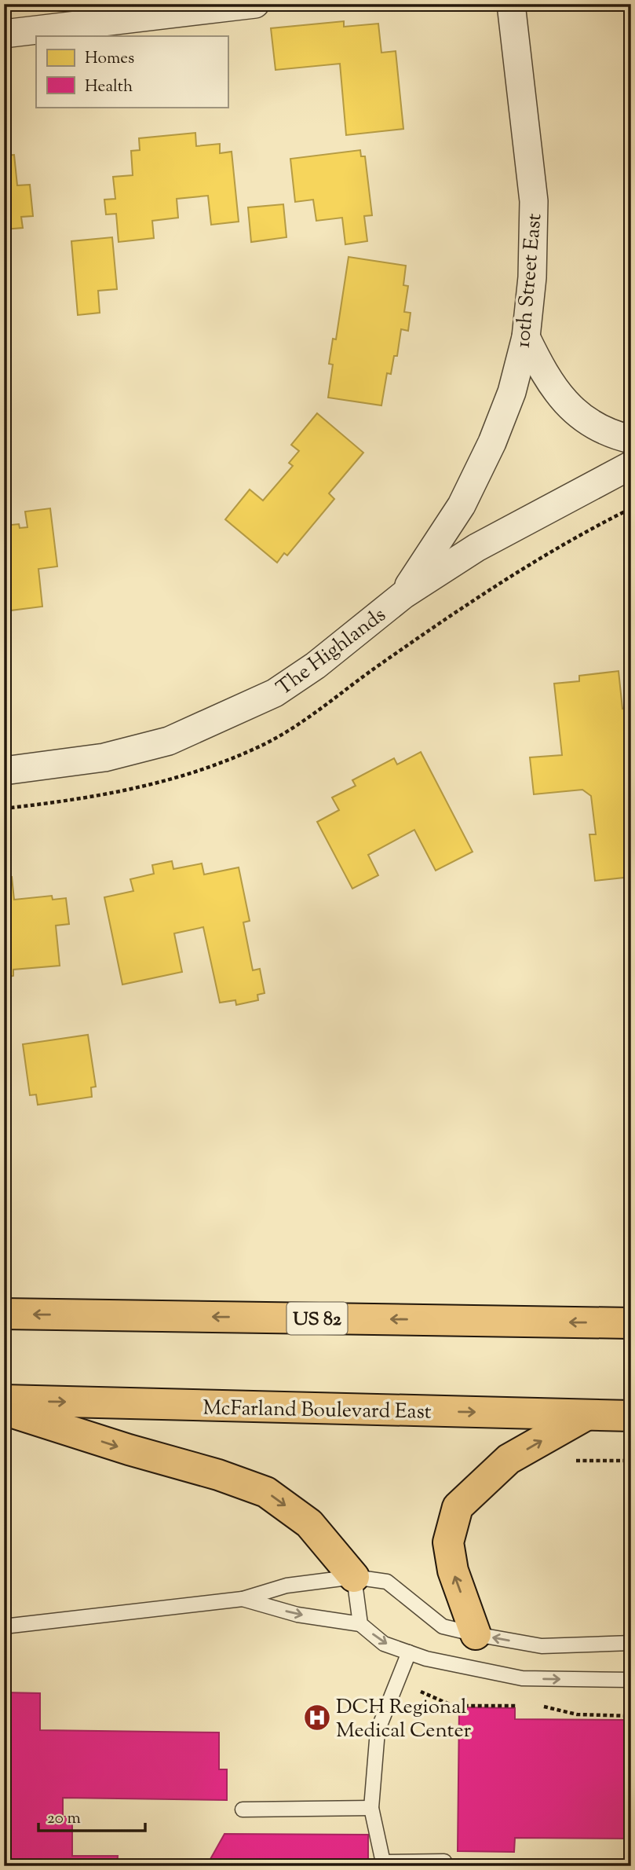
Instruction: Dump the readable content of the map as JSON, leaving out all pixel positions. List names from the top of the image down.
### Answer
{
  "streets": {
    "highway": ["US 82", "McFarland Boulevard East"],
    "street": ["10th Street East", "The Highlands"]
  },
  "crossings": [
    ["10th Street East", "The Highlands"]
  ],
  "places": {
    "hospital": ["DCH Regional Medical Center"]
  },
  "legend": ["Homes", "Health"],
  "scale_bar": "20 m"
}
